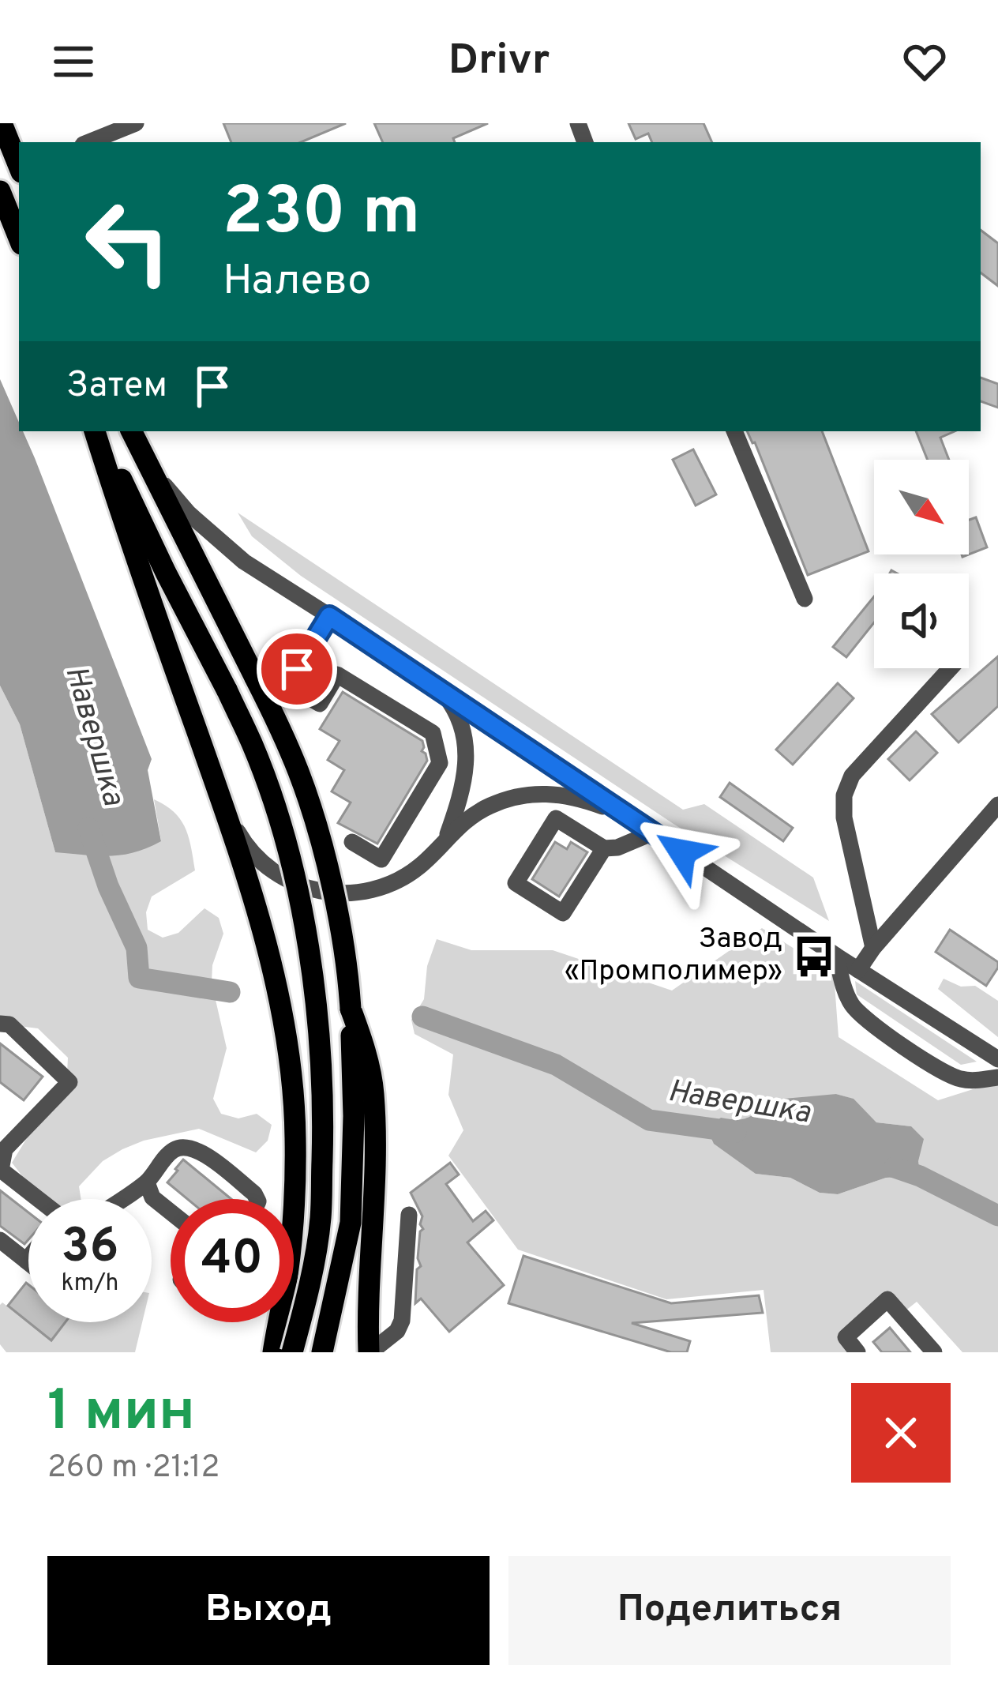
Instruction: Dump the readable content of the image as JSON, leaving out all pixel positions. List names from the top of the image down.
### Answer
{
  "water": ["Навершка"],
  "places": {
    "bus stop": ["Завод «Промполимер»"]
  },
  "north": "bottom right",
  "page": {
    "header": "Drivr",
    "turn": ["230 m", "Налево"],
    "then": "Затем",
    "speed": "36 km/h",
    "limit": "40",
    "heading": ["1 мин", "260 m · 21:12"],
    "buttons": ["Выход", "Поделиться"]
  }
}
